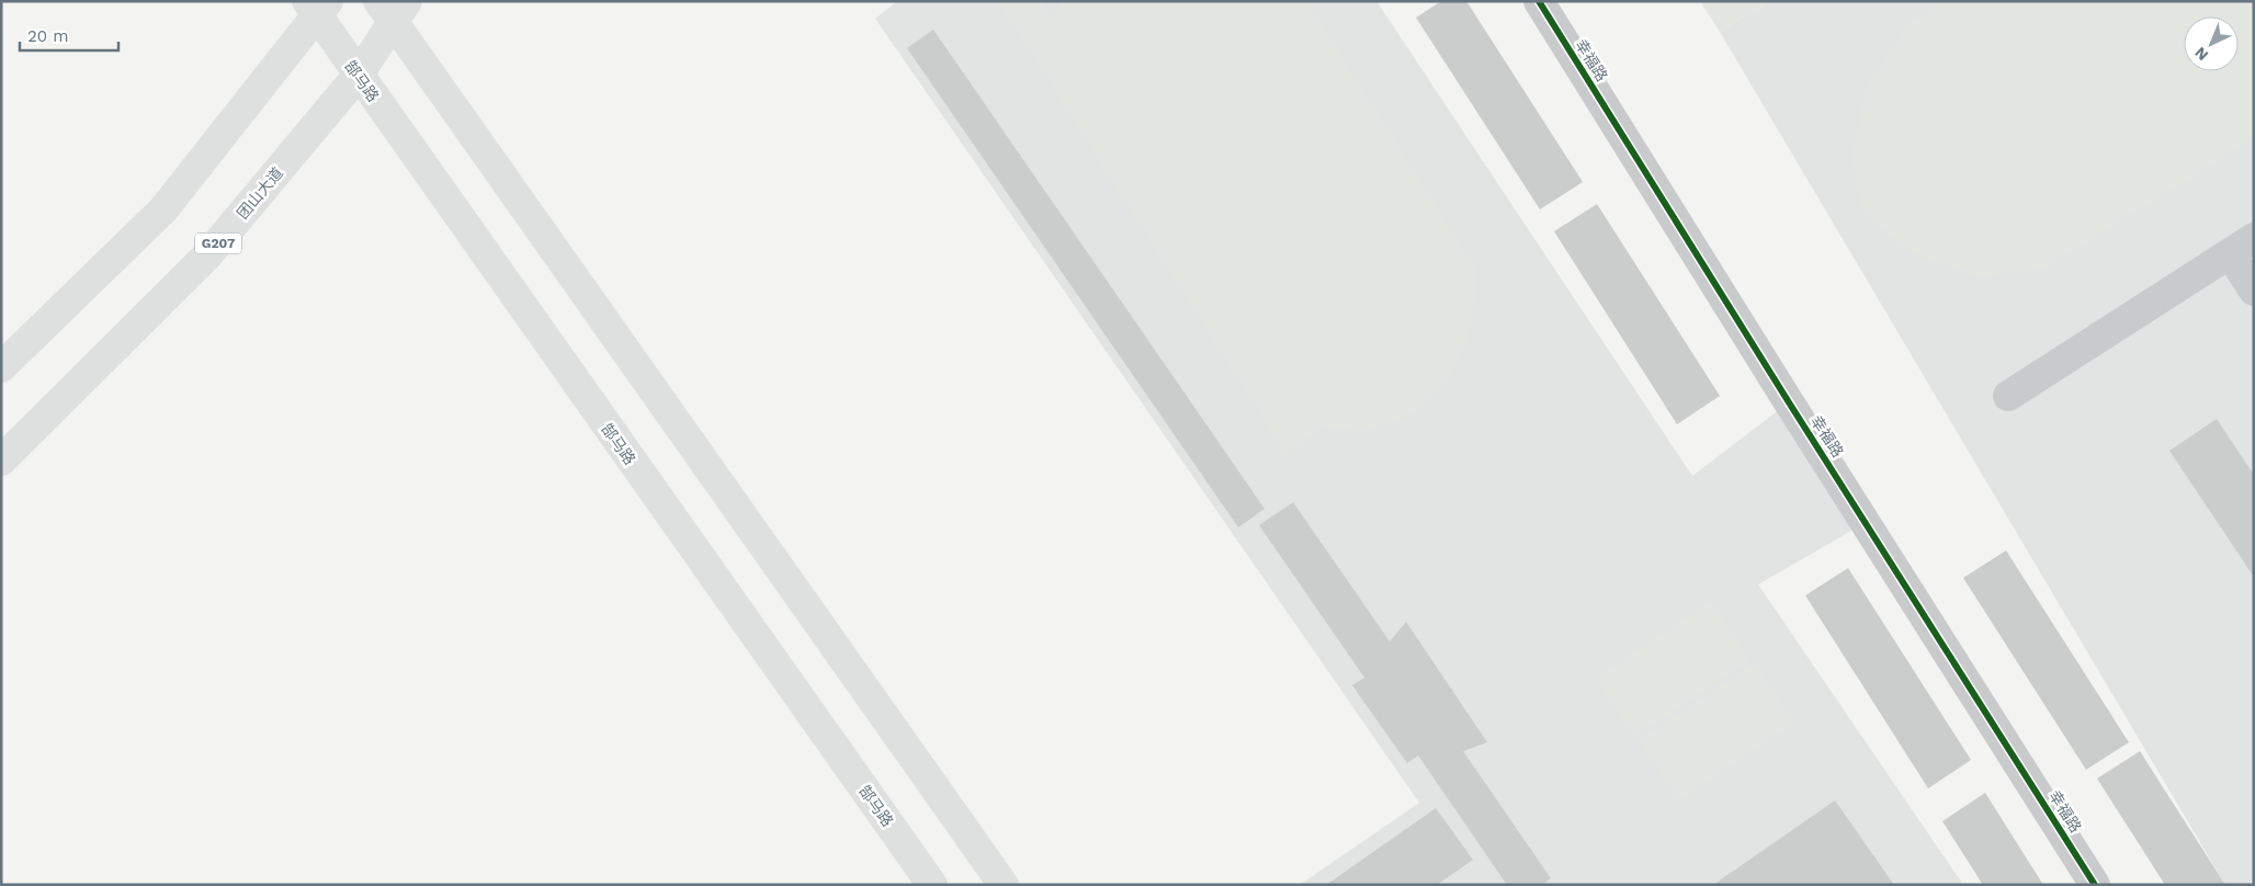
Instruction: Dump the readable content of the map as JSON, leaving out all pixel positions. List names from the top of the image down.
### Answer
{
  "streets": {
    "main road": ["郜马路", "团山大道", "G207"],
    "street": ["幸福路"]
  },
  "crossings": [
    ["郜马路", "团山大道"]
  ],
  "scale_bar": "20 m",
  "north": "bottom left"
}
